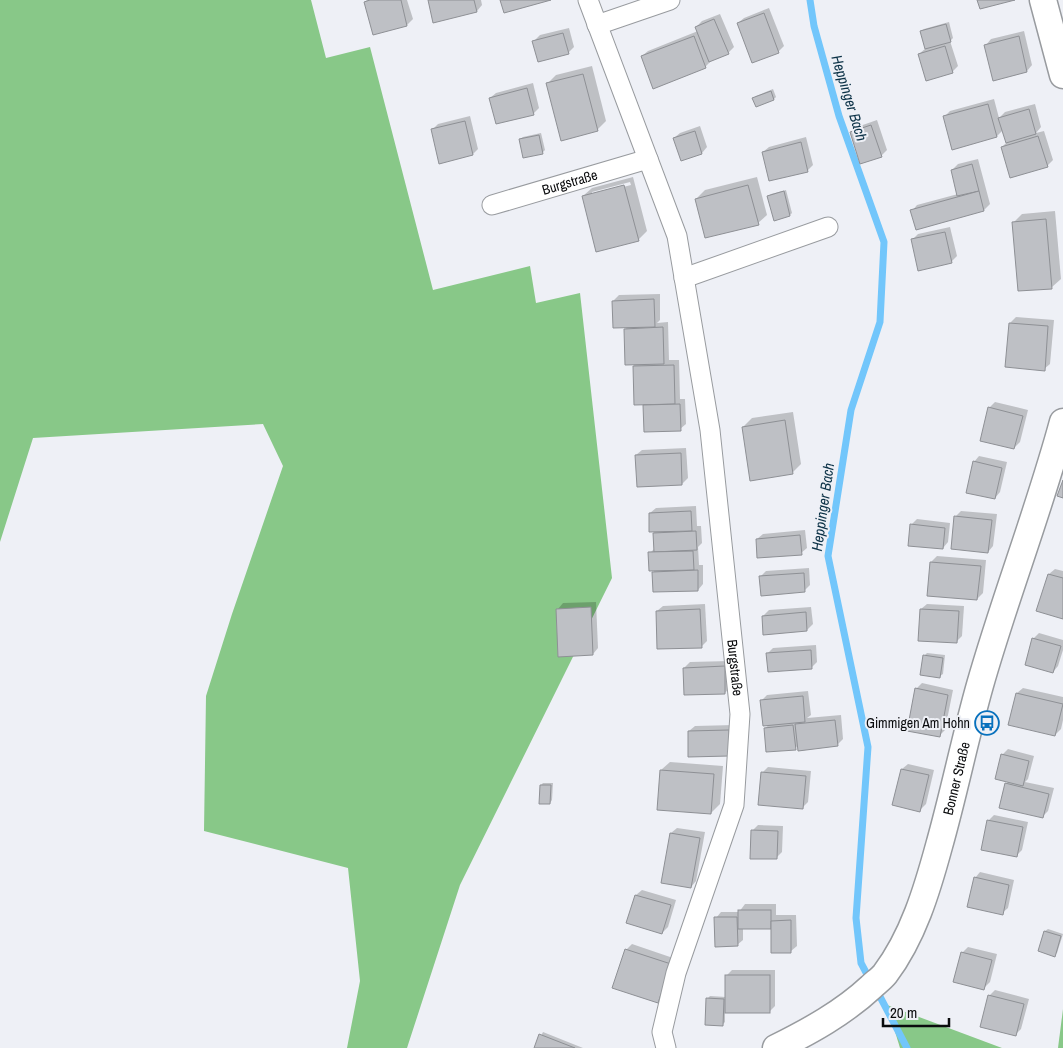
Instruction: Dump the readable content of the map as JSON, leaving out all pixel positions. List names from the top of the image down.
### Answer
{
  "streets": {
    "main road": ["Bonner Straße"],
    "street": ["Burgstraße"]
  },
  "water": ["Heppinger Bach"],
  "places": {
    "bus stop": ["Gimmigen Am Hohn"]
  },
  "scale_bar": "20 m"
}
